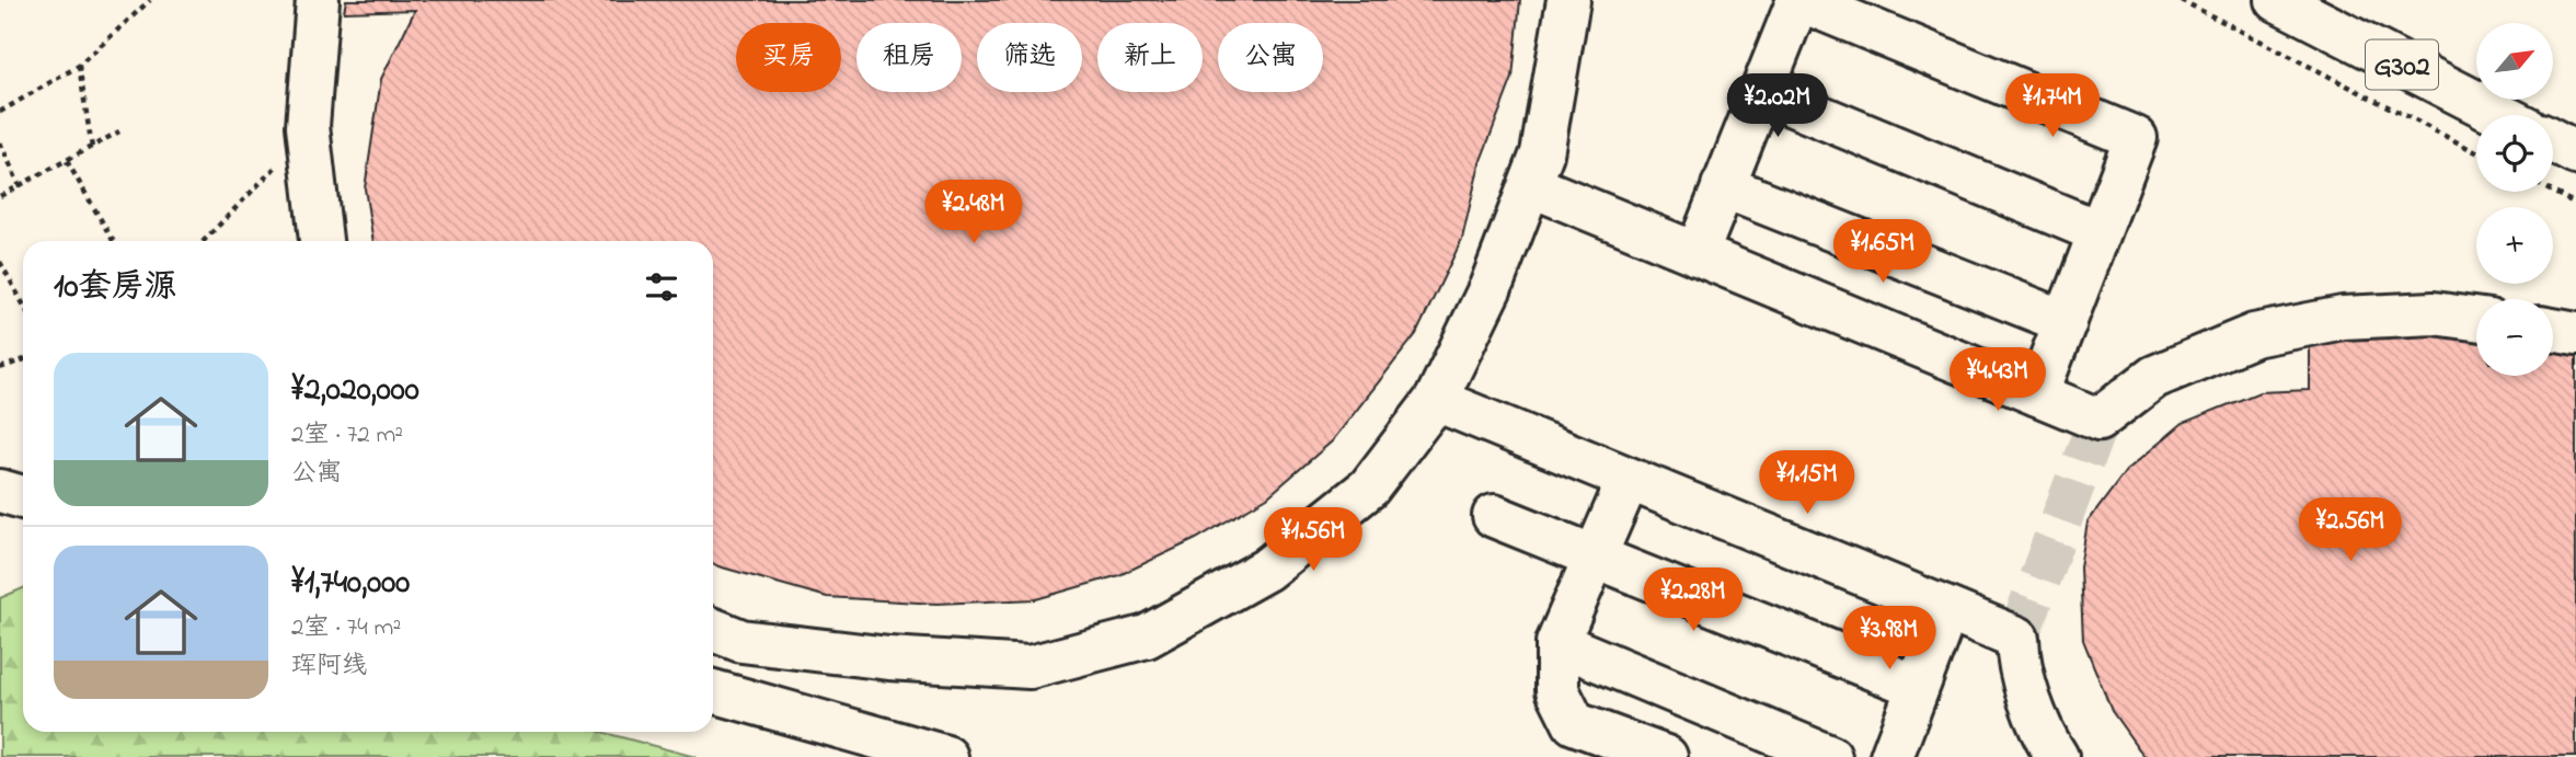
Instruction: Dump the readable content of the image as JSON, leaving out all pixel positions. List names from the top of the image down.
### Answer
{
  "streets": {
    "main road": ["G302"]
  },
  "north": "top right",
  "page": {
    "map_buttons": ["+", "−"],
    "chip": [
      "买房",
      "租房",
      "筛选",
      "新上",
      "公寓"
    ],
    "price": [
      "¥2.02M",
      "¥1.74M",
      "¥2.48M",
      "¥1.65M",
      "¥4.43M",
      "¥1.15M",
      "¥2.56M",
      "¥1.56M",
      "¥2.28M",
      "¥3.98M"
    ],
    "heading": "10套房源",
    "list": [
      {
        "name": "¥2,020,000",
        "note": "2室 · 72 m² · 公寓"
      },
      {
        "name": "¥1,740,000",
        "note": "2室 · 74 m² · 珲阿线"
      }
    ]
  }
}
